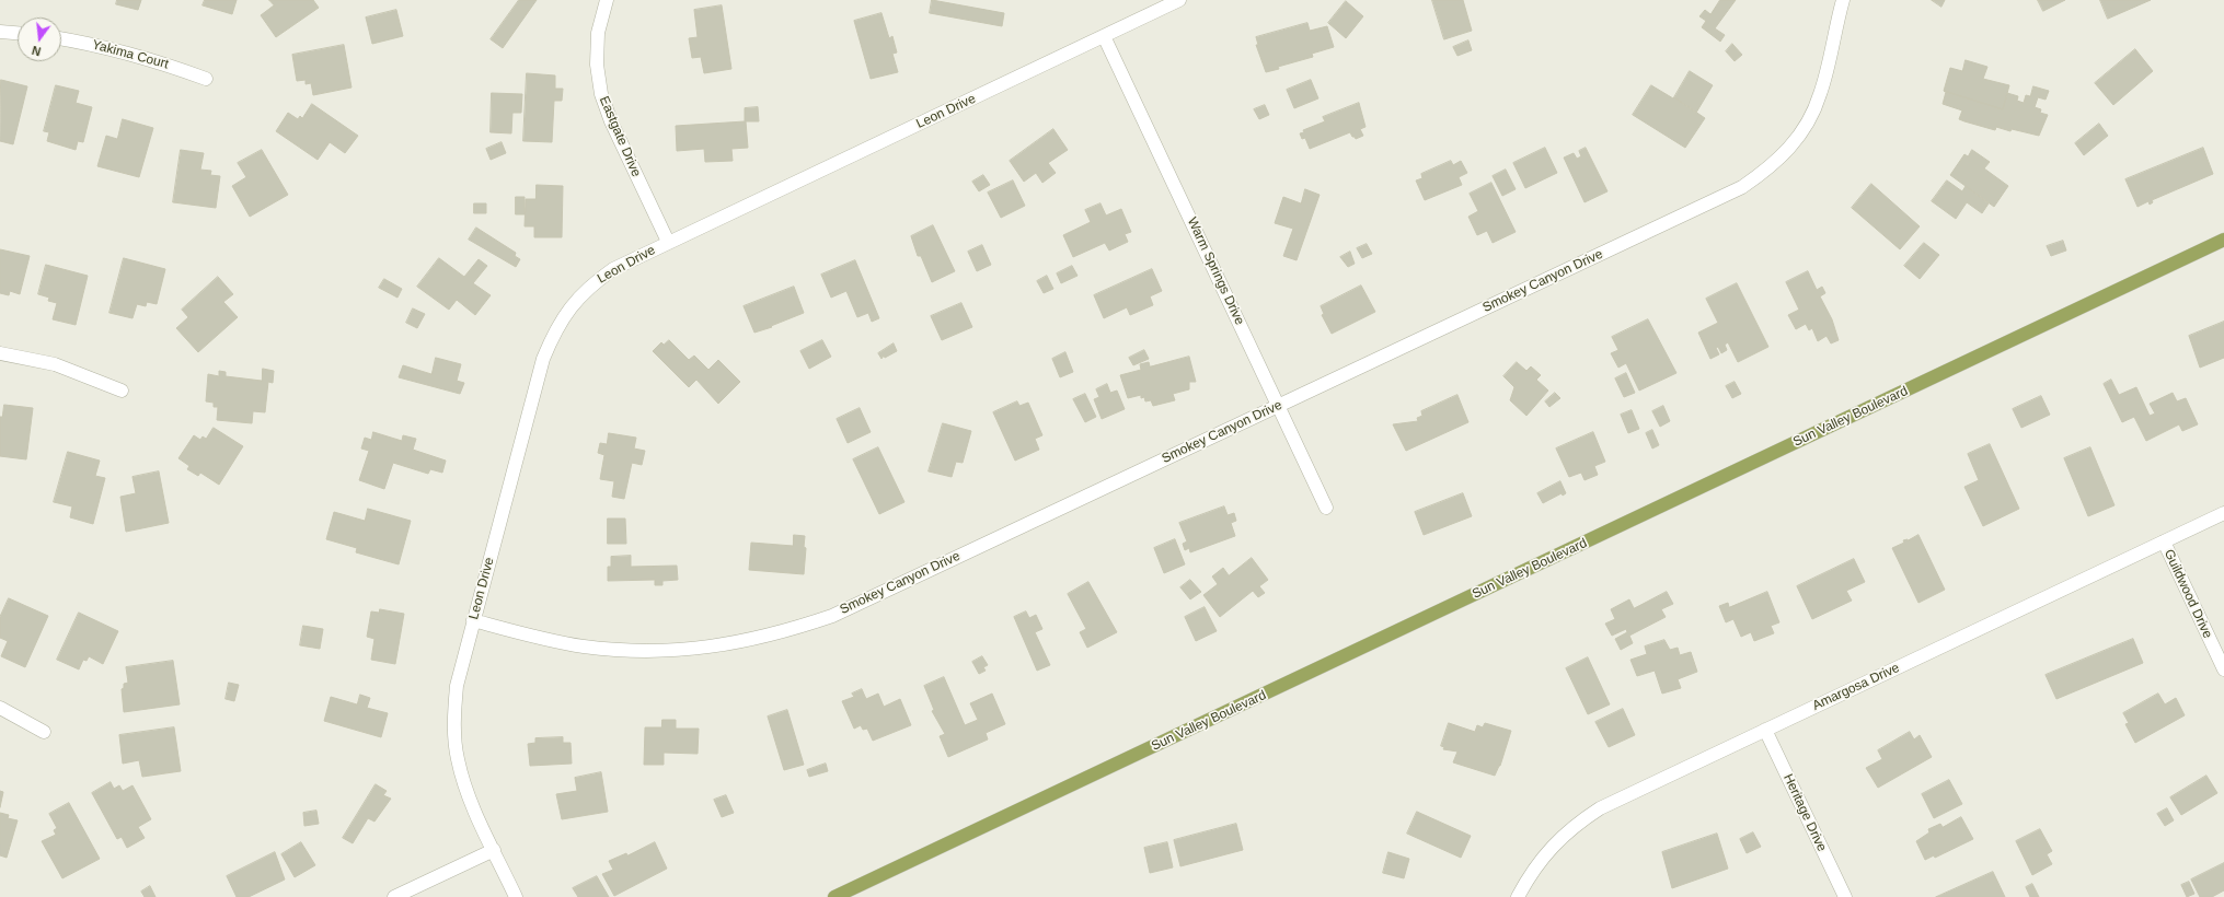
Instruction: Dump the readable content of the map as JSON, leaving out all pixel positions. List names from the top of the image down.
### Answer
{
  "streets": {
    "main road": ["Sun Valley Boulevard"],
    "street": [
      "Yakima Court",
      "Leon Drive",
      "Eastgate Drive",
      "Warm Springs Drive",
      "Smokey Canyon Drive",
      "Guildwood Drive",
      "Amargosa Drive",
      "Heritage Drive"
    ]
  },
  "crossings": [
    ["Leon Drive", "Eastgate Drive"],
    ["Leon Drive", "Warm Springs Drive"],
    ["Leon Drive", "Smokey Canyon Drive"],
    ["Warm Springs Drive", "Smokey Canyon Drive"],
    ["Guildwood Drive", "Amargosa Drive"],
    ["Amargosa Drive", "Heritage Drive"]
  ],
  "north": "bottom"
}
